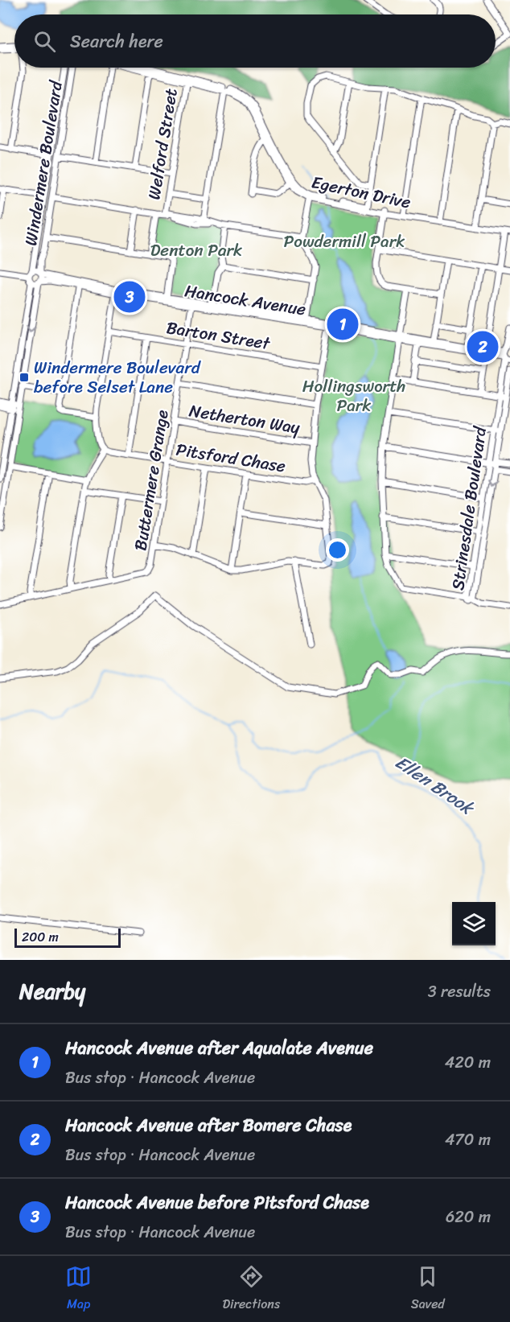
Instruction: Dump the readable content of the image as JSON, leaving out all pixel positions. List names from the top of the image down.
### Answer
{
  "streets": {
    "street": [
      "Welford Street",
      "Windermere Boulevard",
      "Egerton Drive",
      "Hancock Avenue",
      "Barton Street",
      "Netherton Way",
      "Pitsford Chase",
      "Buttermere Grange",
      "Strinesdale Boulevard"
    ]
  },
  "crossings": [
    ["Welford Street", "Egerton Drive"],
    ["Windermere Boulevard", "Hancock Avenue"],
    ["Hancock Avenue", "Buttermere Grange"],
    ["Hancock Avenue", "Strinesdale Boulevard"],
    ["Barton Street", "Buttermere Grange"],
    ["Netherton Way", "Buttermere Grange"],
    ["Pitsford Chase", "Buttermere Grange"]
  ],
  "water": ["Ellen Brook"],
  "parks": ["Powdermill Park", "Denton Park", "Hollingsworth Park"],
  "places": {
    "transit": ["Windermere Boulevard before Selset Lane"]
  },
  "scale_bar": "200 m",
  "page": {
    "search": "Search here",
    "pins": ["3", "1", "2"],
    "scale": "200 m",
    "heading": ["Nearby", "3 results"],
    "list": [
      {
        "mark": "1",
        "name": "Hancock Avenue after Aqualate Avenue",
        "note": "Bus stop · Hancock Avenue",
        "value": "420 m"
      },
      {
        "mark": "2",
        "name": "Hancock Avenue after Bomere Chase",
        "note": "Bus stop · Hancock Avenue",
        "value": "470 m"
      },
      {
        "mark": "3",
        "name": "Hancock Avenue before Pitsford Chase",
        "note": "Bus stop · Hancock Avenue",
        "value": "620 m"
      }
    ],
    "nav": ["Map", "Directions", "Saved"]
  }
}
